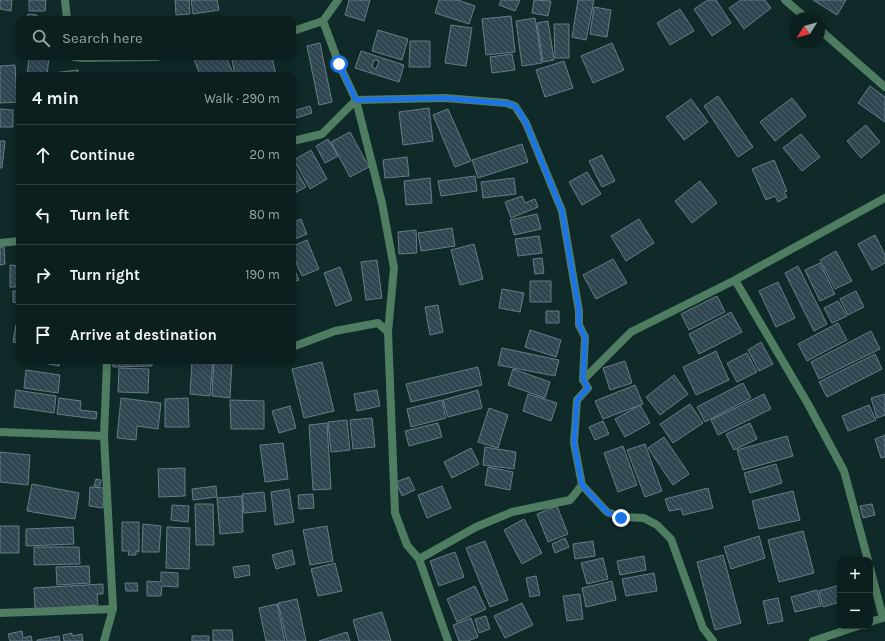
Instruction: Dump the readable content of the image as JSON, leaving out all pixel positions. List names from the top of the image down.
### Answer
{
  "north": "bottom left",
  "page": {
    "search": "Search here",
    "heading": ["4 min", "Walk · 290 m"],
    "list": [
      ["Continue", "20 m"],
      ["Turn left", "80 m"],
      ["Turn right", "190 m"],
      "Arrive at destination"
    ],
    "map_buttons": ["+", "−"]
  }
}
